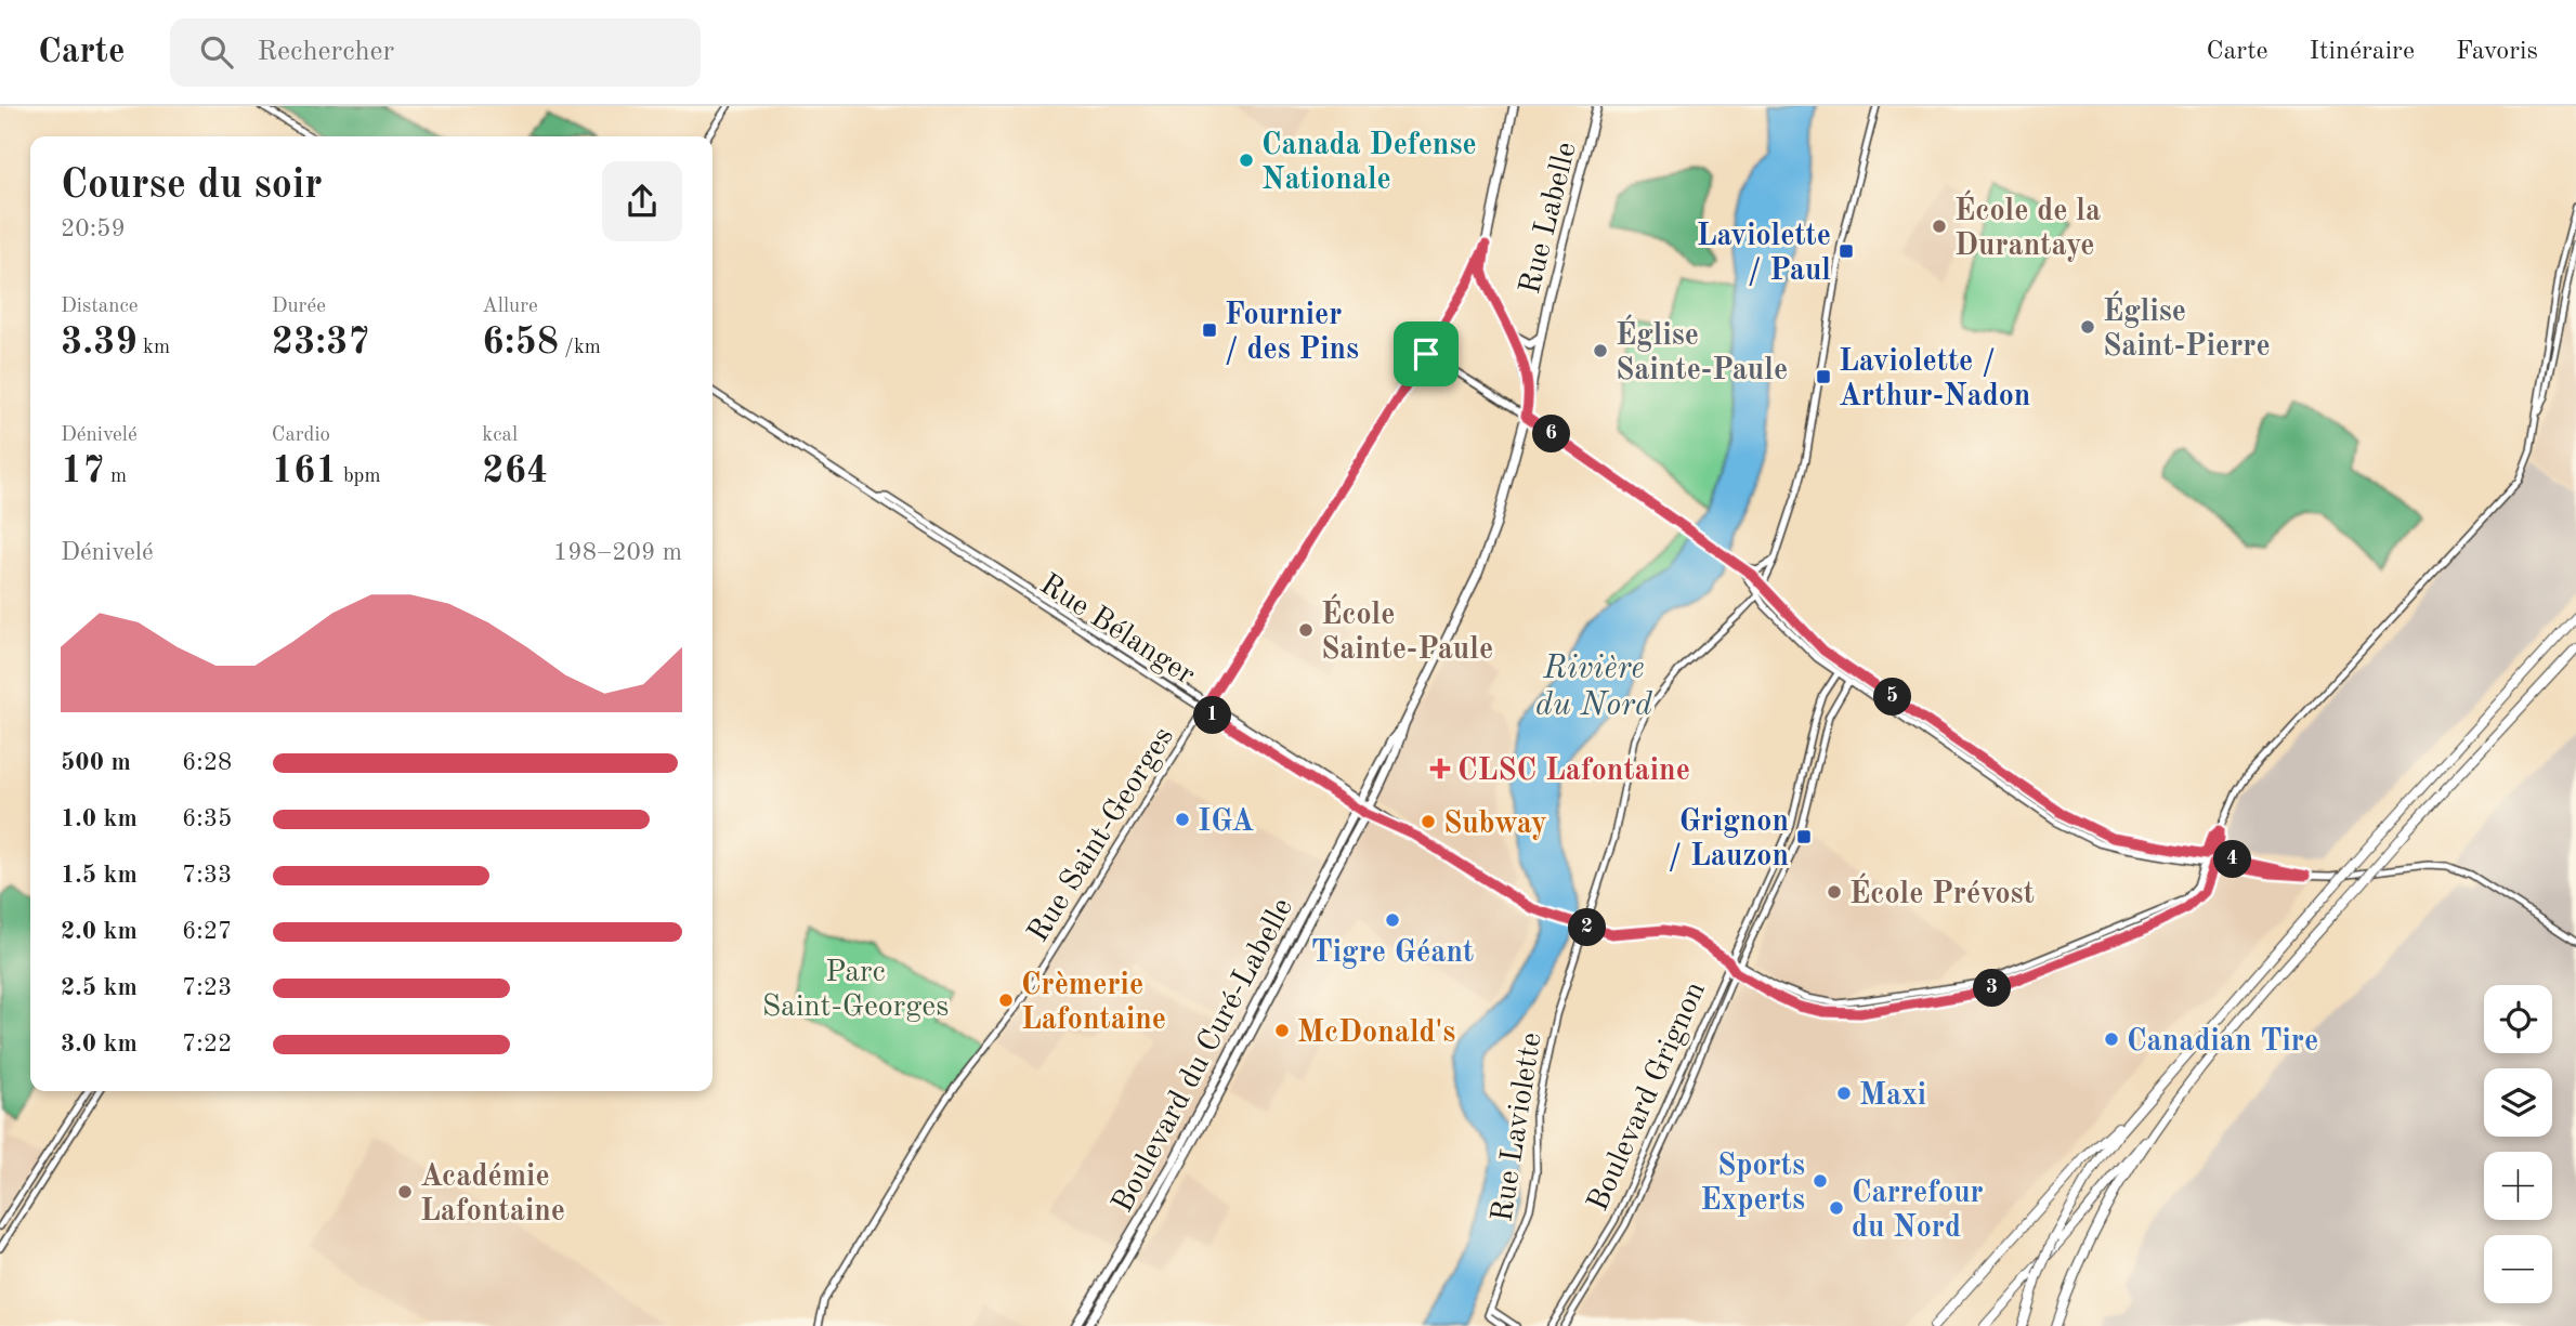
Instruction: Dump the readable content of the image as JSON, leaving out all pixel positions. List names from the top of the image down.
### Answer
{
  "streets": {
    "main road": ["Rue Labelle", "Rue Saint-Georges", "Boulevard du Curé-Labelle"],
    "street": ["Rue Bélanger", "Boulevard Grignon", "Rue Laviolette"]
  },
  "crossings": [
    ["Rue Labelle", "Rue Bélanger"],
    ["Rue Labelle", "Rue Saint-Georges"],
    ["Rue Labelle", "Boulevard du Curé-Labelle"],
    ["Rue Bélanger", "Rue Saint-Georges"],
    ["Rue Bélanger", "Boulevard du Curé-Labelle"],
    ["Rue Bélanger", "Boulevard Grignon"],
    ["Rue Bélanger", "Rue Laviolette"]
  ],
  "water": ["Rivière du Nord"],
  "parks": ["Parc Saint-Georges"],
  "places": {
    "other": [
      "Canada Defense Nationale",
      "École de la Durantaye",
      "Église Saint-Pierre",
      "Église Sainte-Paule",
      "École Sainte-Paule",
      "IGA",
      "Subway",
      "École Prévost",
      "Tigre Géant",
      "Crèmerie Lafontaine",
      "McDonald's",
      "Canadian Tire",
      "Maxi",
      "Sports Experts",
      "Académie Lafontaine",
      "Carrefour du Nord"
    ],
    "transit": [
      "Laviolette / Paul",
      "Fournier / des Pins",
      "Laviolette / Arthur-Nadon",
      "Grignon / Lauzon"
    ],
    "health": ["CLSC Lafontaine"]
  },
  "page": {
    "header": "Carte",
    "search": "Rechercher",
    "nav": ["Carte", "Itinéraire", "Favoris"],
    "heading": ["Course du soir", "20:59"],
    "stats": [
      ["Distance", "3.39 km"],
      ["Durée", "23:37"],
      ["Allure", "6:58 /km"],
      ["Dénivelé", "17 m"],
      ["Cardio", "161 bpm"],
      ["kcal", "264"]
    ],
    "pins": [
      "6",
      "5",
      "1",
      "4",
      "2",
      "3"
    ],
    "chart": ["Dénivelé", "198–209 m"],
    "list": [
      {
        "name": "500 m",
        "note": "6:28"
      },
      {
        "name": "1.0 km",
        "note": "6:35"
      },
      {
        "name": "1.5 km",
        "note": "7:33"
      },
      {
        "name": "2.0 km",
        "note": "6:27"
      },
      {
        "name": "2.5 km",
        "note": "7:23"
      },
      {
        "name": "3.0 km",
        "note": "7:22"
      }
    ],
    "map_buttons": ["+", "−"]
  }
}
